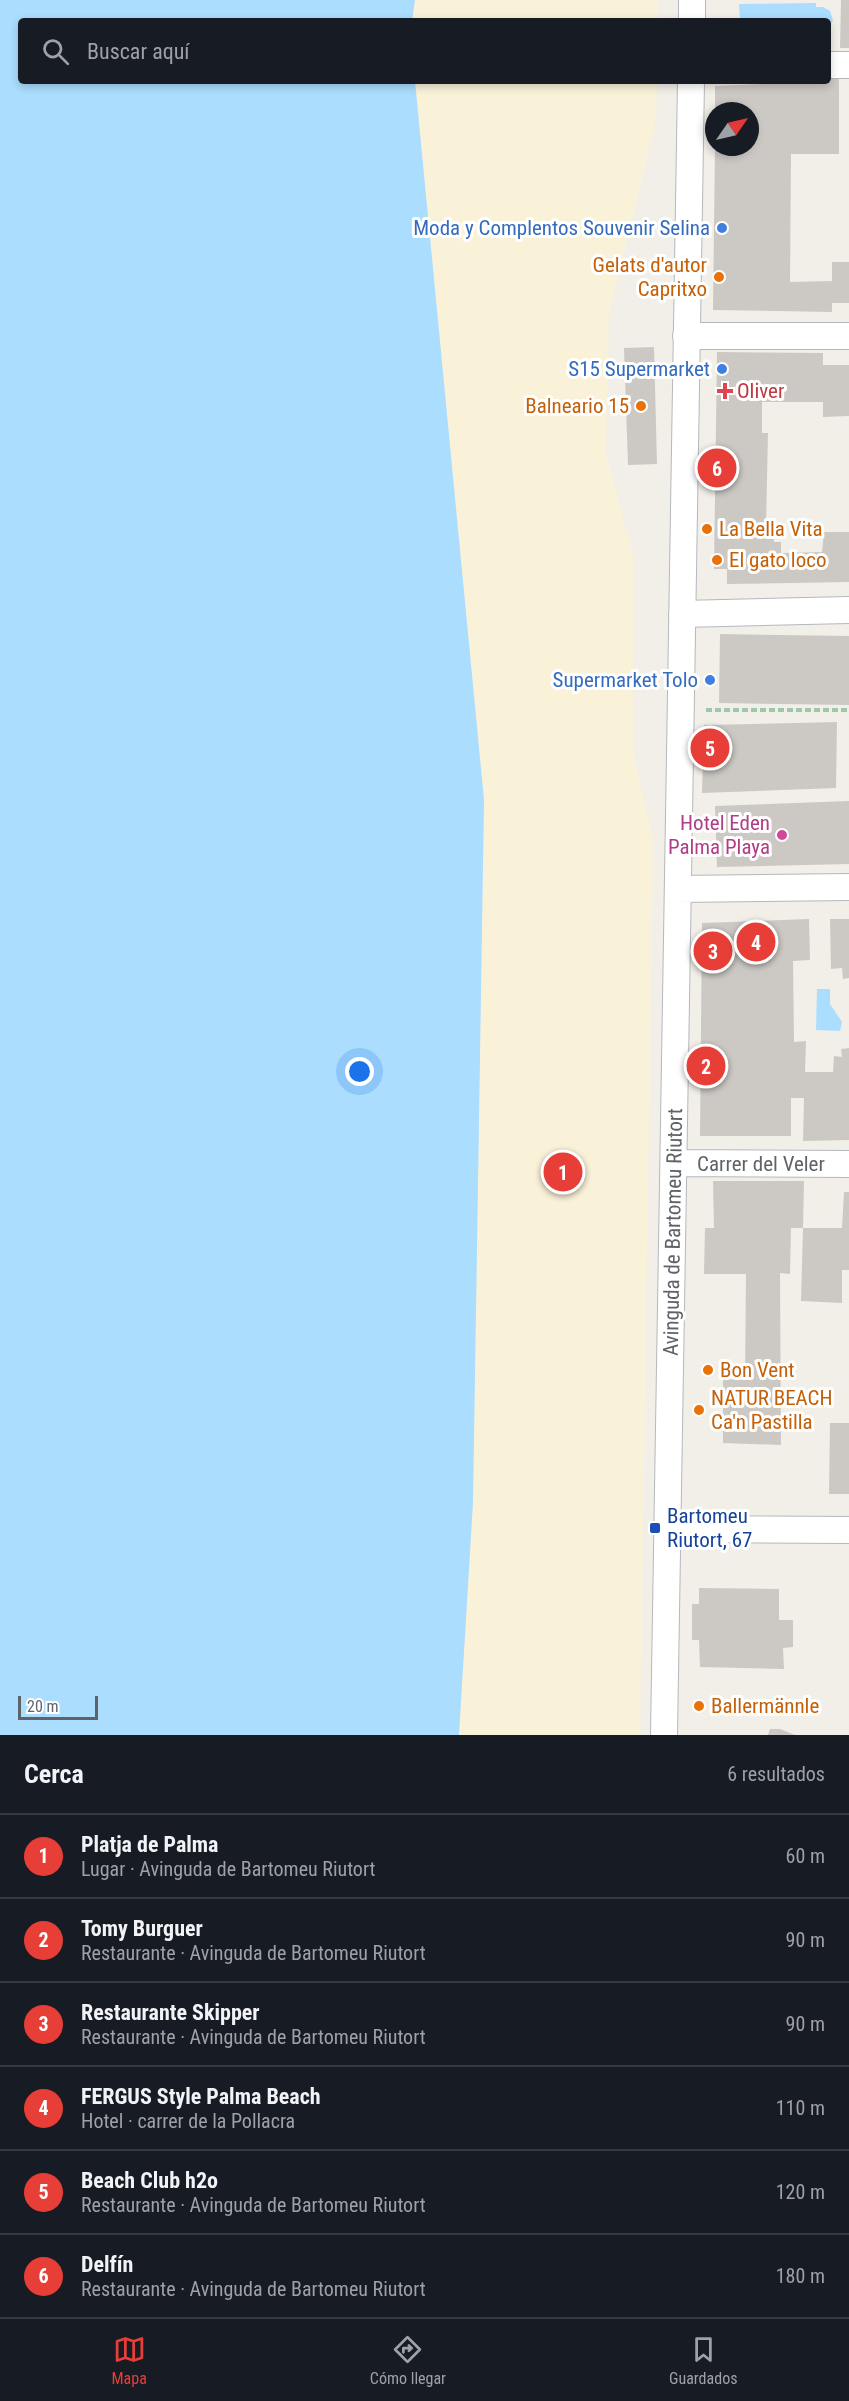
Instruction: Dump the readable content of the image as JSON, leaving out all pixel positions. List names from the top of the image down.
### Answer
{
  "streets": {
    "street": ["Carrer del Veler", "Avinguda de Bartomeu Riutort"]
  },
  "crossings": [
    ["Carrer del Veler", "Avinguda de Bartomeu Riutort"]
  ],
  "places": {
    "other": [
      "Moda y Complentos Souvenir Selina",
      "Gelats d'autor Capritxo",
      "S15 Supermarket",
      "Balneario 15",
      "La Bella Vita",
      "El gato loco",
      "Supermarket Tolo",
      "Hotel Eden Palma Playa",
      "Bon Vent",
      "NATUR BEACH Ca'n Pastilla",
      "Ballermännle"
    ],
    "health": ["Oliver"],
    "transit": ["Bartomeu Riutort, 67"]
  },
  "scale_bar": "20 m",
  "north": "top right",
  "page": {
    "search": "Buscar aquí",
    "pins": [
      "6",
      "5",
      "4",
      "3",
      "2",
      "1"
    ],
    "scale": "20 m",
    "heading": ["Cerca", "6 resultados"],
    "list": [
      {
        "mark": "1",
        "name": "Platja de Palma",
        "note": "Lugar · Avinguda de Bartomeu Riutort",
        "value": "60 m"
      },
      {
        "mark": "2",
        "name": "Tomy Burguer",
        "note": "Restaurante · Avinguda de Bartomeu Riutort",
        "value": "90 m"
      },
      {
        "mark": "3",
        "name": "Restaurante Skipper",
        "note": "Restaurante · Avinguda de Bartomeu Riutort",
        "value": "90 m"
      },
      {
        "mark": "4",
        "name": "FERGUS Style Palma Beach",
        "note": "Hotel · carrer de la Pollacra",
        "value": "110 m"
      },
      {
        "mark": "5",
        "name": "Beach Club h2o",
        "note": "Restaurante · Avinguda de Bartomeu Riutort",
        "value": "120 m"
      },
      {
        "mark": "6",
        "name": "Delfín",
        "note": "Restaurante · Avinguda de Bartomeu Riutort",
        "value": "180 m"
      }
    ],
    "nav": ["Mapa", "Cómo llegar", "Guardados"]
  }
}
